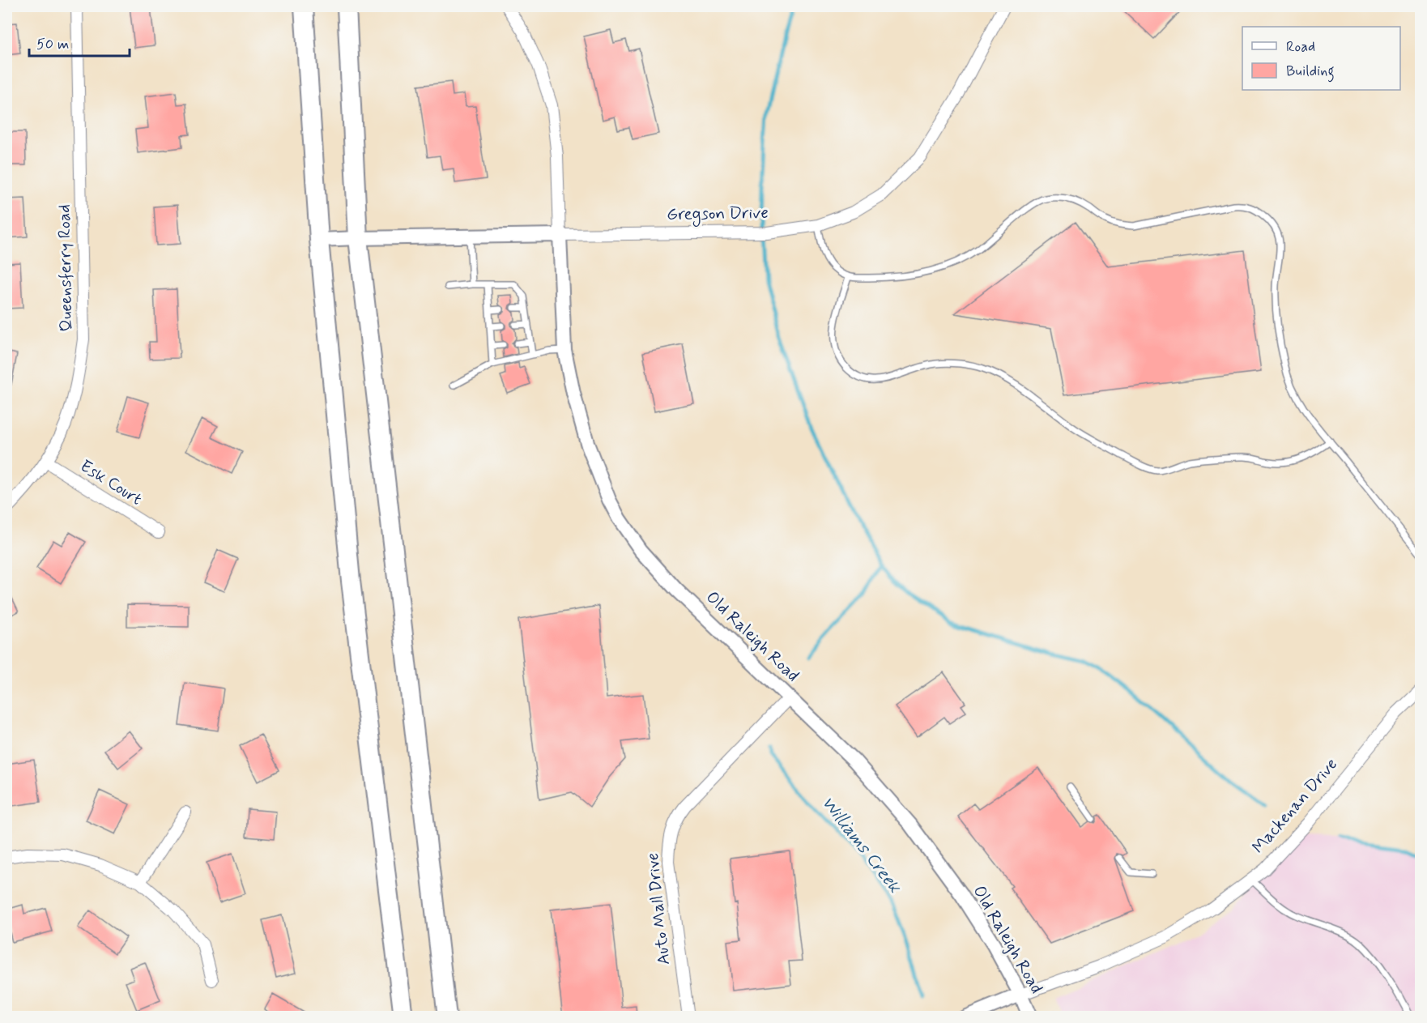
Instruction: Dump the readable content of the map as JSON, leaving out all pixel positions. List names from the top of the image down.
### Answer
{
  "streets": {
    "street": [
      "Gregson Drive",
      "Queensferry Road",
      "Esk Court",
      "Old Raleigh Road",
      "Mackenan Drive",
      "Auto Mall Drive"
    ]
  },
  "crossings": [
    ["Gregson Drive", "Old Raleigh Road"],
    ["Queensferry Road", "Esk Court"],
    ["Old Raleigh Road", "Mackenan Drive"],
    ["Old Raleigh Road", "Auto Mall Drive"]
  ],
  "water": ["Williams Creek"],
  "legend": ["Road", "Building"],
  "scale_bar": "50 m"
}
